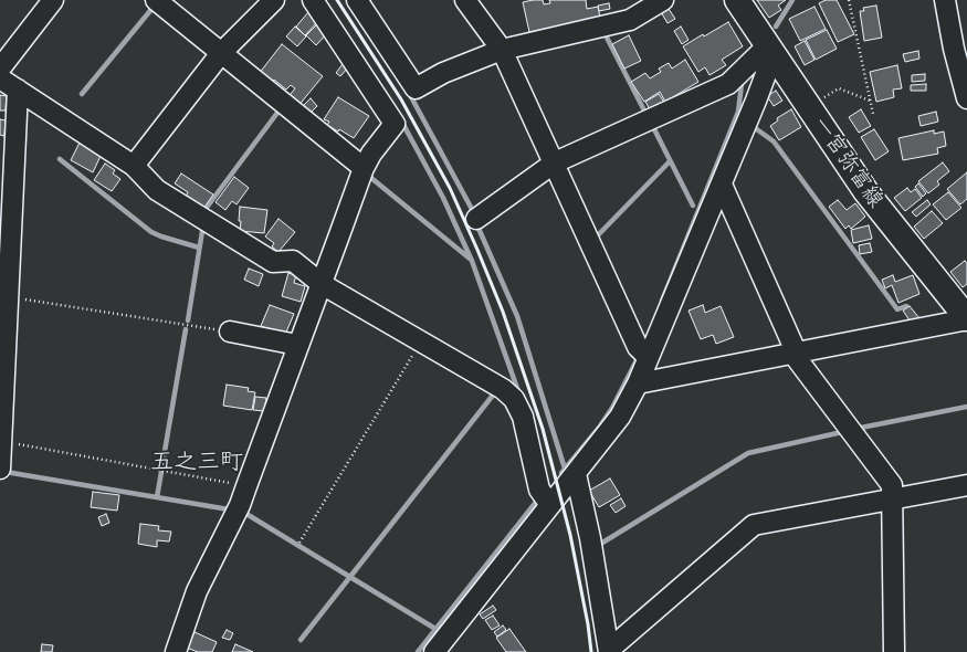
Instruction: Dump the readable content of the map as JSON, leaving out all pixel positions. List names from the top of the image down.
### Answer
{
  "streets": {
    "main road": ["一宮弥富線"]
  },
  "districts": ["五之三町"]
}
